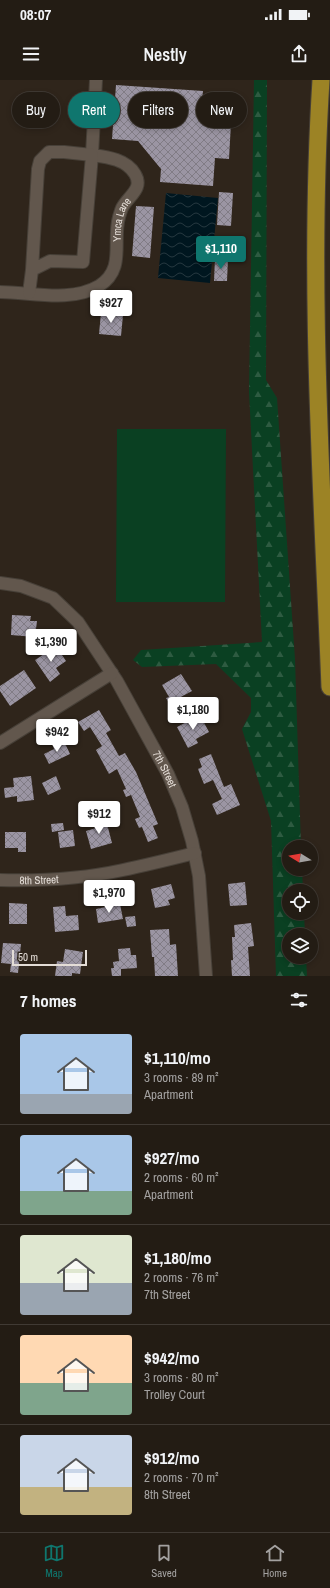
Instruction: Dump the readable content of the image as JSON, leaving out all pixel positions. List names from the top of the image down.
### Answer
{
  "streets": {
    "street": ["Ymca Lane", "7th Street", "8th Street"]
  },
  "crossings": [
    ["7th Street", "8th Street"]
  ],
  "scale_bar": "50 m",
  "north": "left",
  "page": {
    "status": "08:07",
    "header": "Nestly",
    "chip": [
      "Buy",
      "Rent",
      "Filters",
      "New"
    ],
    "price": [
      "$1,110",
      "$927",
      "$1,390",
      "$1,180",
      "$942",
      "$912",
      "$1,970"
    ],
    "scale": "50 m",
    "heading": "7 homes",
    "list": [
      {
        "name": "$1,110/mo",
        "note": "3 rooms · 89 m² · Apartment"
      },
      {
        "name": "$927/mo",
        "note": "2 rooms · 60 m² · Apartment"
      },
      {
        "name": "$1,180/mo",
        "note": "2 rooms · 76 m² · 7th Street"
      },
      {
        "name": "$942/mo",
        "note": "3 rooms · 80 m² · Trolley Court"
      },
      {
        "name": "$912/mo",
        "note": "2 rooms · 70 m² · 8th Street"
      }
    ],
    "tabs": ["Map", "Saved", "Home"]
  }
}
